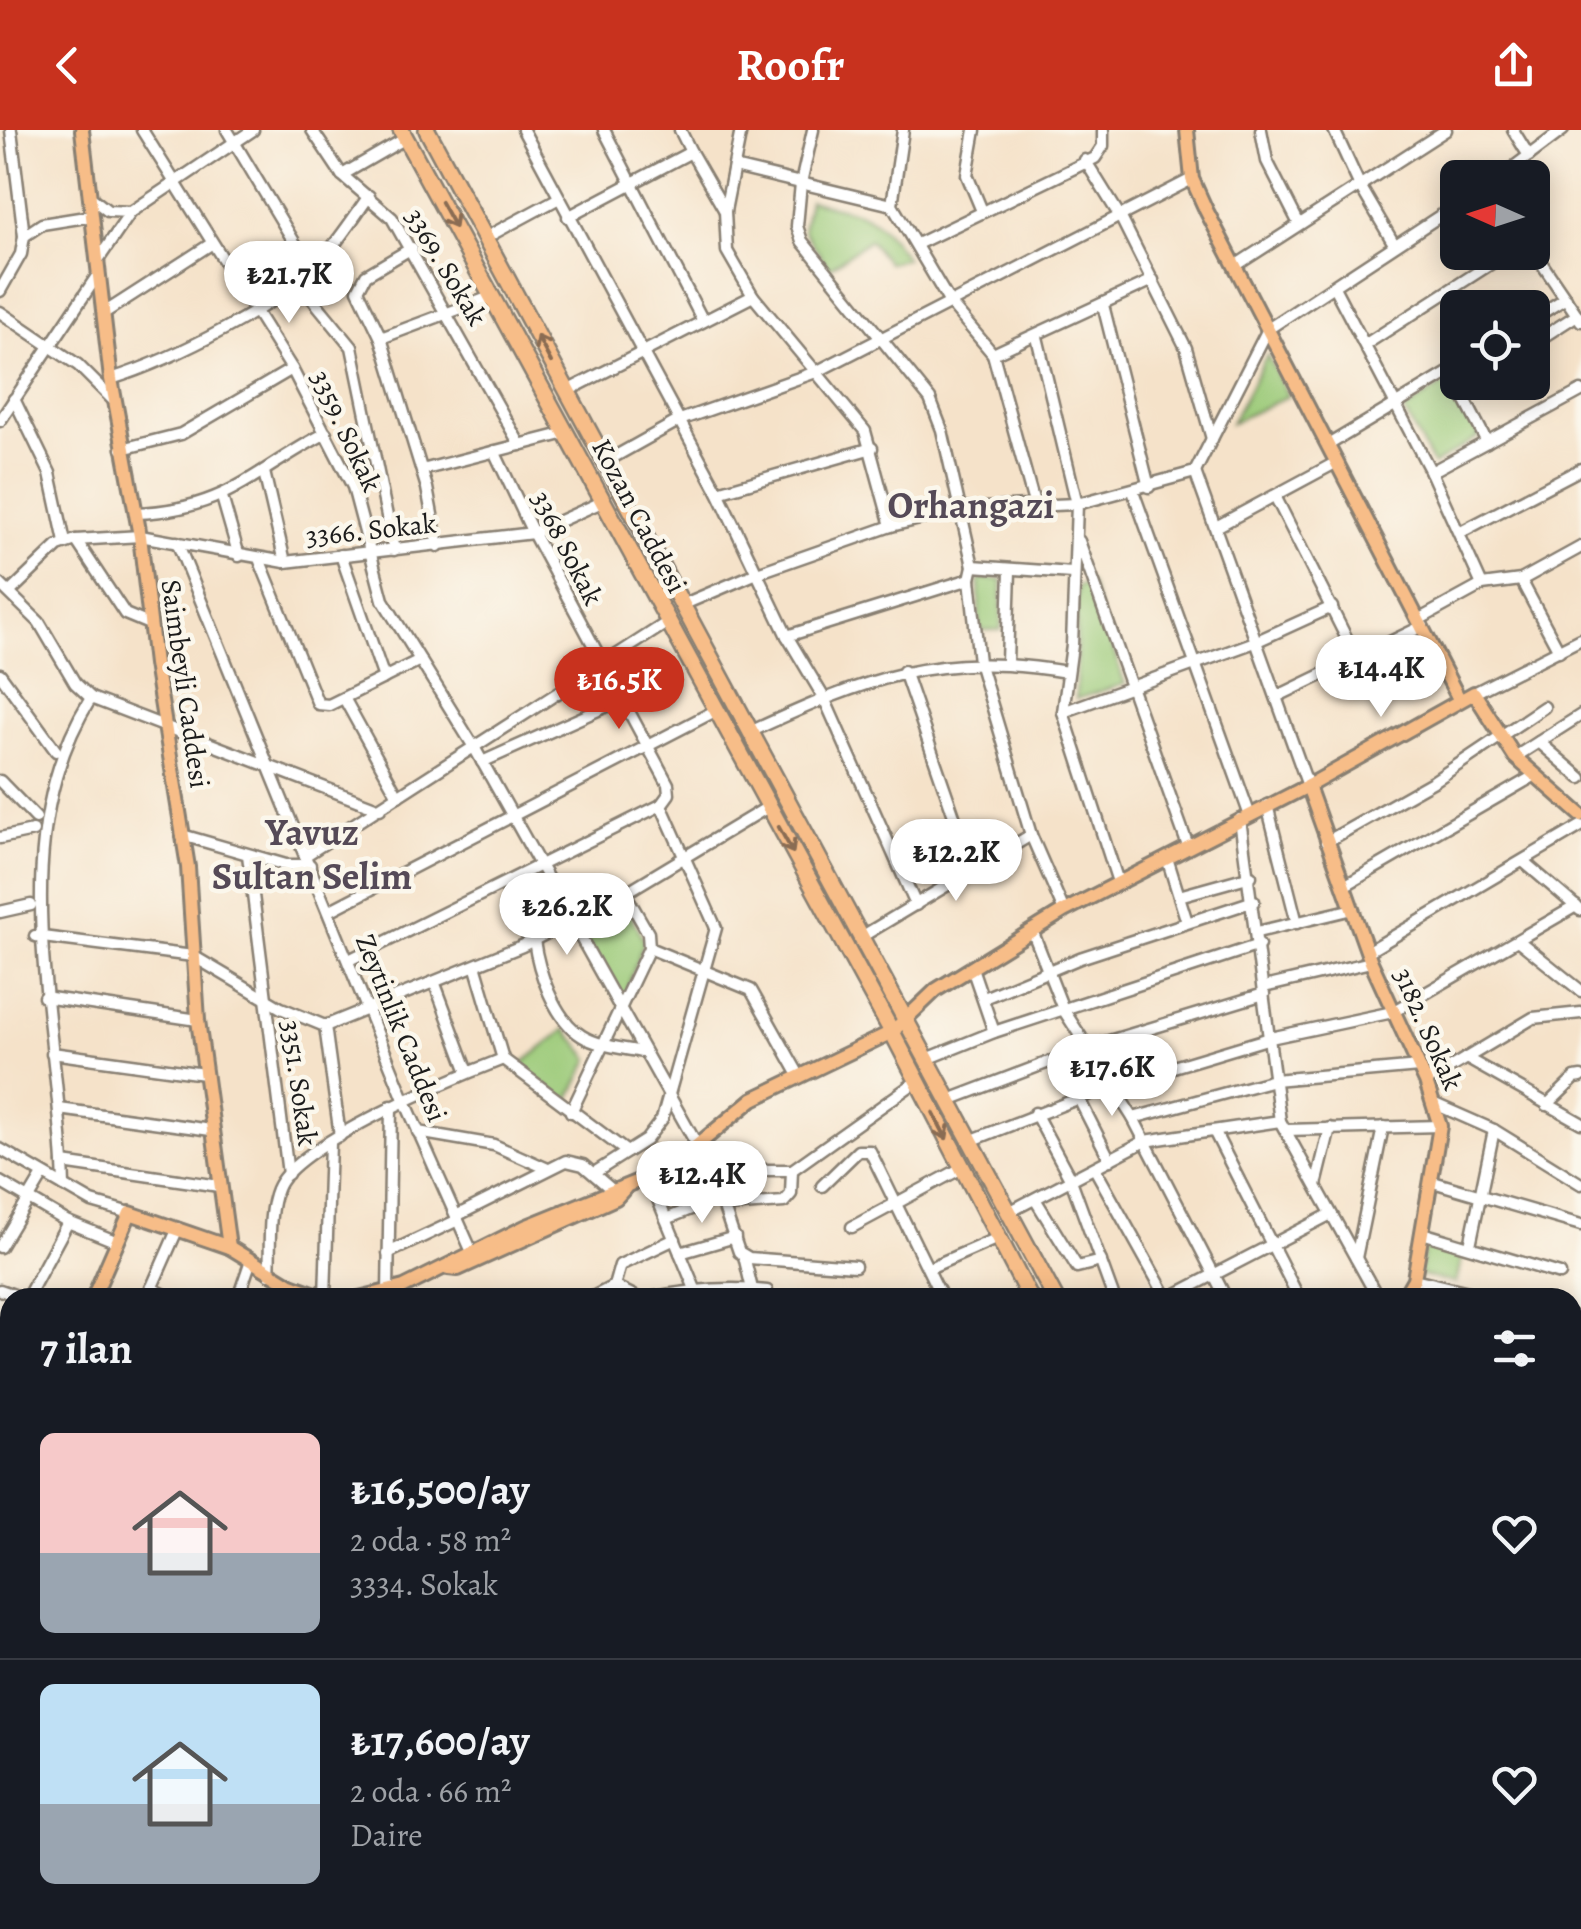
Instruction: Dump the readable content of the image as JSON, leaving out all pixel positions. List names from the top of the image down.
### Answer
{
  "streets": {
    "highway": ["Kozan Caddesi"],
    "main road": ["Saimbeyli Caddesi", "3182. Sokak"],
    "street": [
      "3369. Sokak",
      "3359. Sokak",
      "3366. Sokak",
      "3368 Sokak",
      "Zeytinlik Caddesi",
      "3351. Sokak"
    ]
  },
  "crossings": [
    ["3359. Sokak", "3366. Sokak"],
    ["3359. Sokak", "3368 Sokak"],
    ["Kozan Caddesi", "3366. Sokak"],
    ["3366. Sokak", "3368 Sokak"],
    ["3366. Sokak", "Saimbeyli Caddesi"],
    ["3366. Sokak", "Zeytinlik Caddesi"]
  ],
  "districts": ["Orhangazi", "Yavuz Sultan Selim"],
  "north": "left",
  "page": {
    "header": "Roofr",
    "price": [
      "₺21.7K",
      "₺14.4K",
      "₺16.5K",
      "₺12.2K",
      "₺26.2K",
      "₺17.6K",
      "₺12.4K"
    ],
    "heading": "7 ilan",
    "list": [
      {
        "name": "₺16,500/ay",
        "note": "2 oda · 58 m² · 3334. Sokak"
      },
      {
        "name": "₺17,600/ay",
        "note": "2 oda · 66 m² · Daire"
      }
    ]
  }
}
